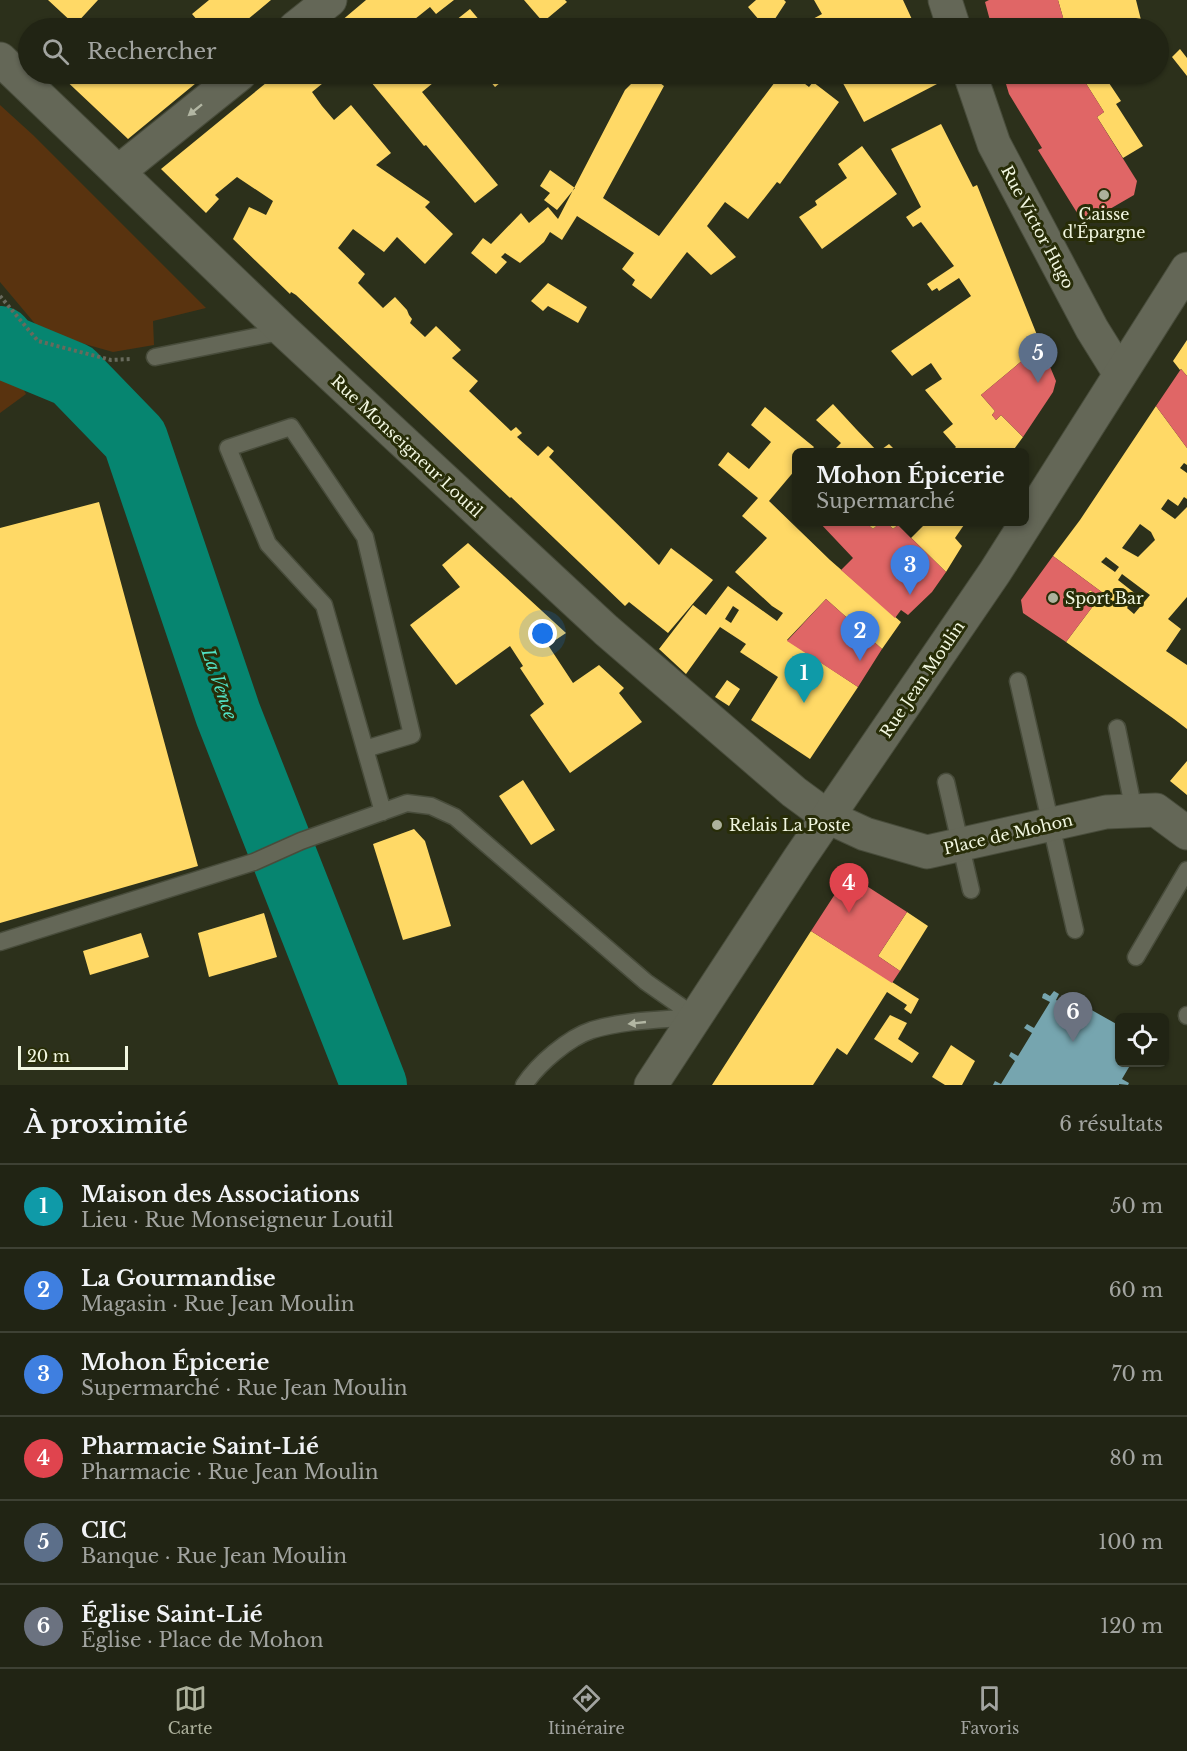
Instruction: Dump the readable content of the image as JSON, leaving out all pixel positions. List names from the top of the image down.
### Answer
{
  "streets": {
    "street": [
      "Rue Victor Hugo",
      "Rue Monseigneur Loutil",
      "Rue Jean Moulin",
      "Place de Mohon"
    ]
  },
  "crossings": [
    ["Rue Victor Hugo", "Rue Jean Moulin"],
    ["Rue Monseigneur Loutil", "Rue Jean Moulin"],
    ["Rue Monseigneur Loutil", "Place de Mohon"],
    ["Rue Jean Moulin", "Place de Mohon"]
  ],
  "water": ["La Vence"],
  "places": ["Caisse d'Épargne", "Sport Bar", "Relais La Poste"],
  "scale_bar": "20 m",
  "page": {
    "search": "Rechercher",
    "pins": [
      "5",
      "3",
      "2",
      "1",
      "4",
      "6"
    ],
    "popup": ["Mohon Épicerie", "Supermarché"],
    "scale": "20 m",
    "heading": ["À proximité", "6 résultats"],
    "list": [
      {
        "mark": "1",
        "name": "Maison des Associations",
        "note": "Lieu · Rue Monseigneur Loutil",
        "value": "50 m"
      },
      {
        "mark": "2",
        "name": "La Gourmandise",
        "note": "Magasin · Rue Jean Moulin",
        "value": "60 m"
      },
      {
        "mark": "3",
        "name": "Mohon Épicerie",
        "note": "Supermarché · Rue Jean Moulin",
        "value": "70 m"
      },
      {
        "mark": "4",
        "name": "Pharmacie Saint-Lié",
        "note": "Pharmacie · Rue Jean Moulin",
        "value": "80 m"
      },
      {
        "mark": "5",
        "name": "CIC",
        "note": "Banque · Rue Jean Moulin",
        "value": "100 m"
      },
      {
        "mark": "6",
        "name": "Église Saint-Lié",
        "note": "Église · Place de Mohon",
        "value": "120 m"
      }
    ],
    "nav": ["Carte", "Itinéraire", "Favoris"]
  }
}
